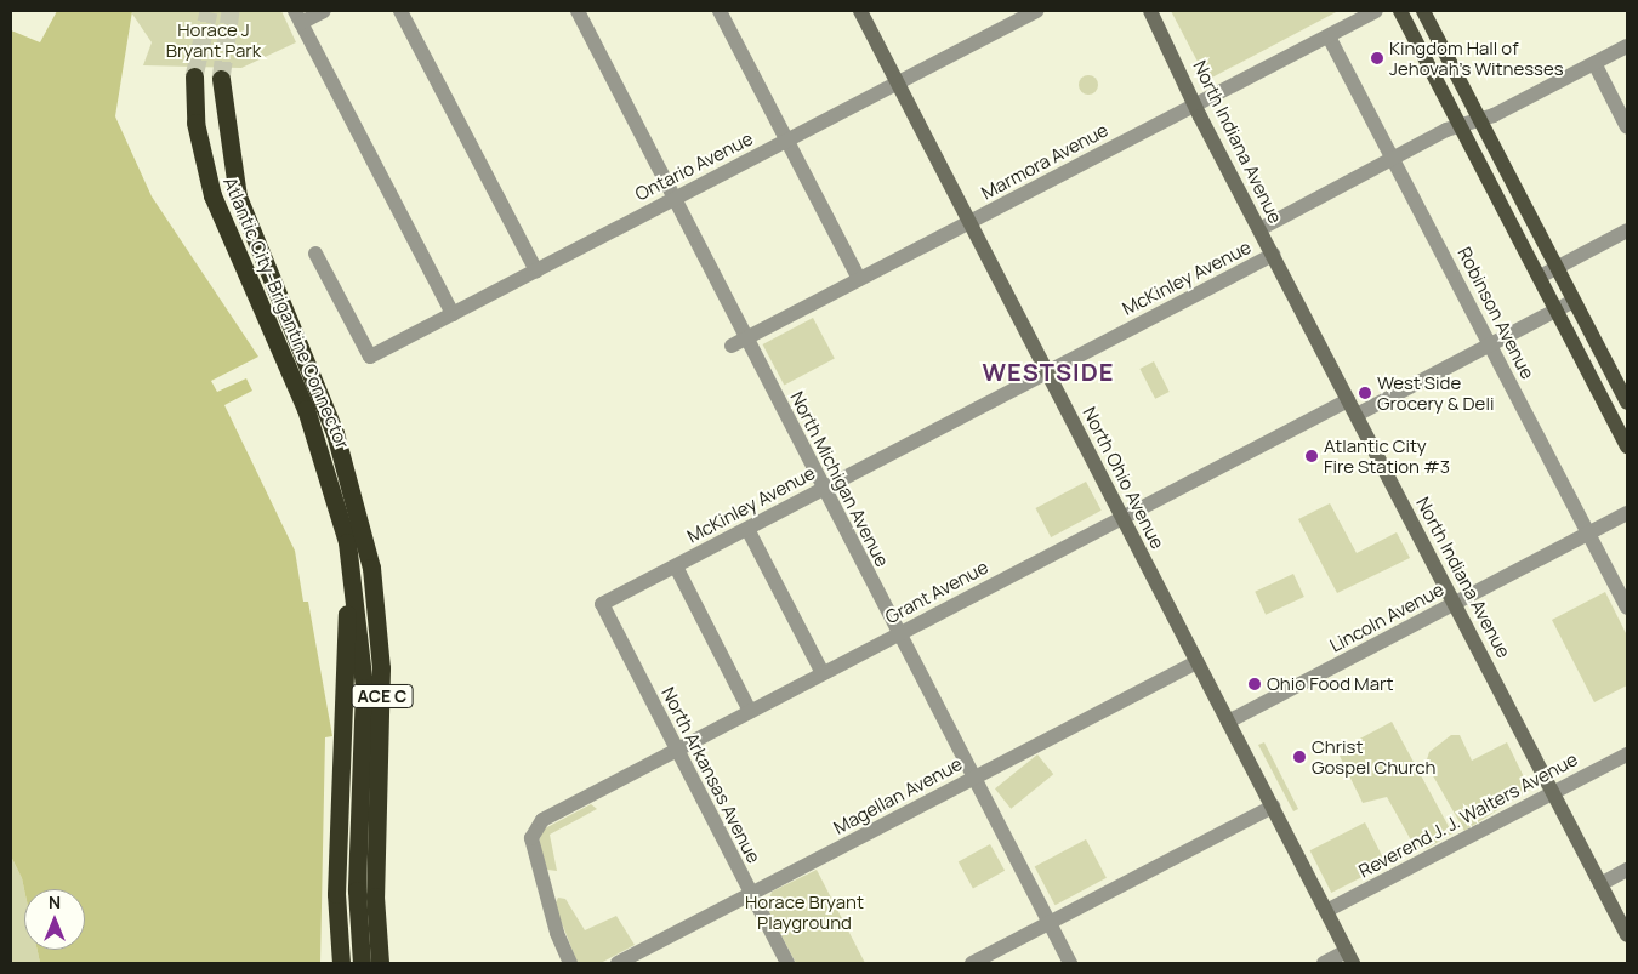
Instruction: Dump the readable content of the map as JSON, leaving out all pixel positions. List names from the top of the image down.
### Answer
{
  "streets": {
    "highway": ["Atlantic City–Brigantine Connector", "ACE C"],
    "street": [
      "North Indiana Avenue",
      "Marmora Avenue",
      "Ontario Avenue",
      "McKinley Avenue",
      "Robinson Avenue",
      "North Ohio Avenue",
      "North Michigan Avenue",
      "Grant Avenue",
      "Lincoln Avenue",
      "North Arkansas Avenue",
      "Magellan Avenue",
      "Reverend J. J. Walters Avenue"
    ]
  },
  "crossings": [
    ["North Indiana Avenue", "Marmora Avenue"],
    ["North Indiana Avenue", "McKinley Avenue"],
    ["North Indiana Avenue", "Grant Avenue"],
    ["North Indiana Avenue", "Lincoln Avenue"],
    ["North Indiana Avenue", "Reverend J. J. Walters Avenue"],
    ["Marmora Avenue", "Robinson Avenue"],
    ["Marmora Avenue", "North Ohio Avenue"],
    ["Marmora Avenue", "North Michigan Avenue"],
    ["Ontario Avenue", "North Ohio Avenue"],
    ["Ontario Avenue", "North Michigan Avenue"],
    ["McKinley Avenue", "Robinson Avenue"],
    ["McKinley Avenue", "North Ohio Avenue"],
    ["McKinley Avenue", "North Michigan Avenue"],
    ["McKinley Avenue", "North Arkansas Avenue"],
    ["Robinson Avenue", "Lincoln Avenue"],
    ["North Ohio Avenue", "Grant Avenue"],
    ["North Ohio Avenue", "Lincoln Avenue"],
    ["North Ohio Avenue", "Magellan Avenue"],
    ["North Ohio Avenue", "Reverend J. J. Walters Avenue"],
    ["North Michigan Avenue", "Grant Avenue"],
    ["North Michigan Avenue", "Magellan Avenue"],
    ["Grant Avenue", "North Arkansas Avenue"],
    ["North Arkansas Avenue", "Magellan Avenue"]
  ],
  "districts": ["WESTSIDE"],
  "parks": ["Horace J Bryant Park", "Horace Bryant Playground"],
  "places": [
    "Kingdom Hall of Jehovah's Witnesses",
    "West Side Grocery & Deli",
    "Atlantic City Fire Station #3",
    "Ohio Food Mart",
    "Christ Gospel Church"
  ],
  "north": "top"
}
